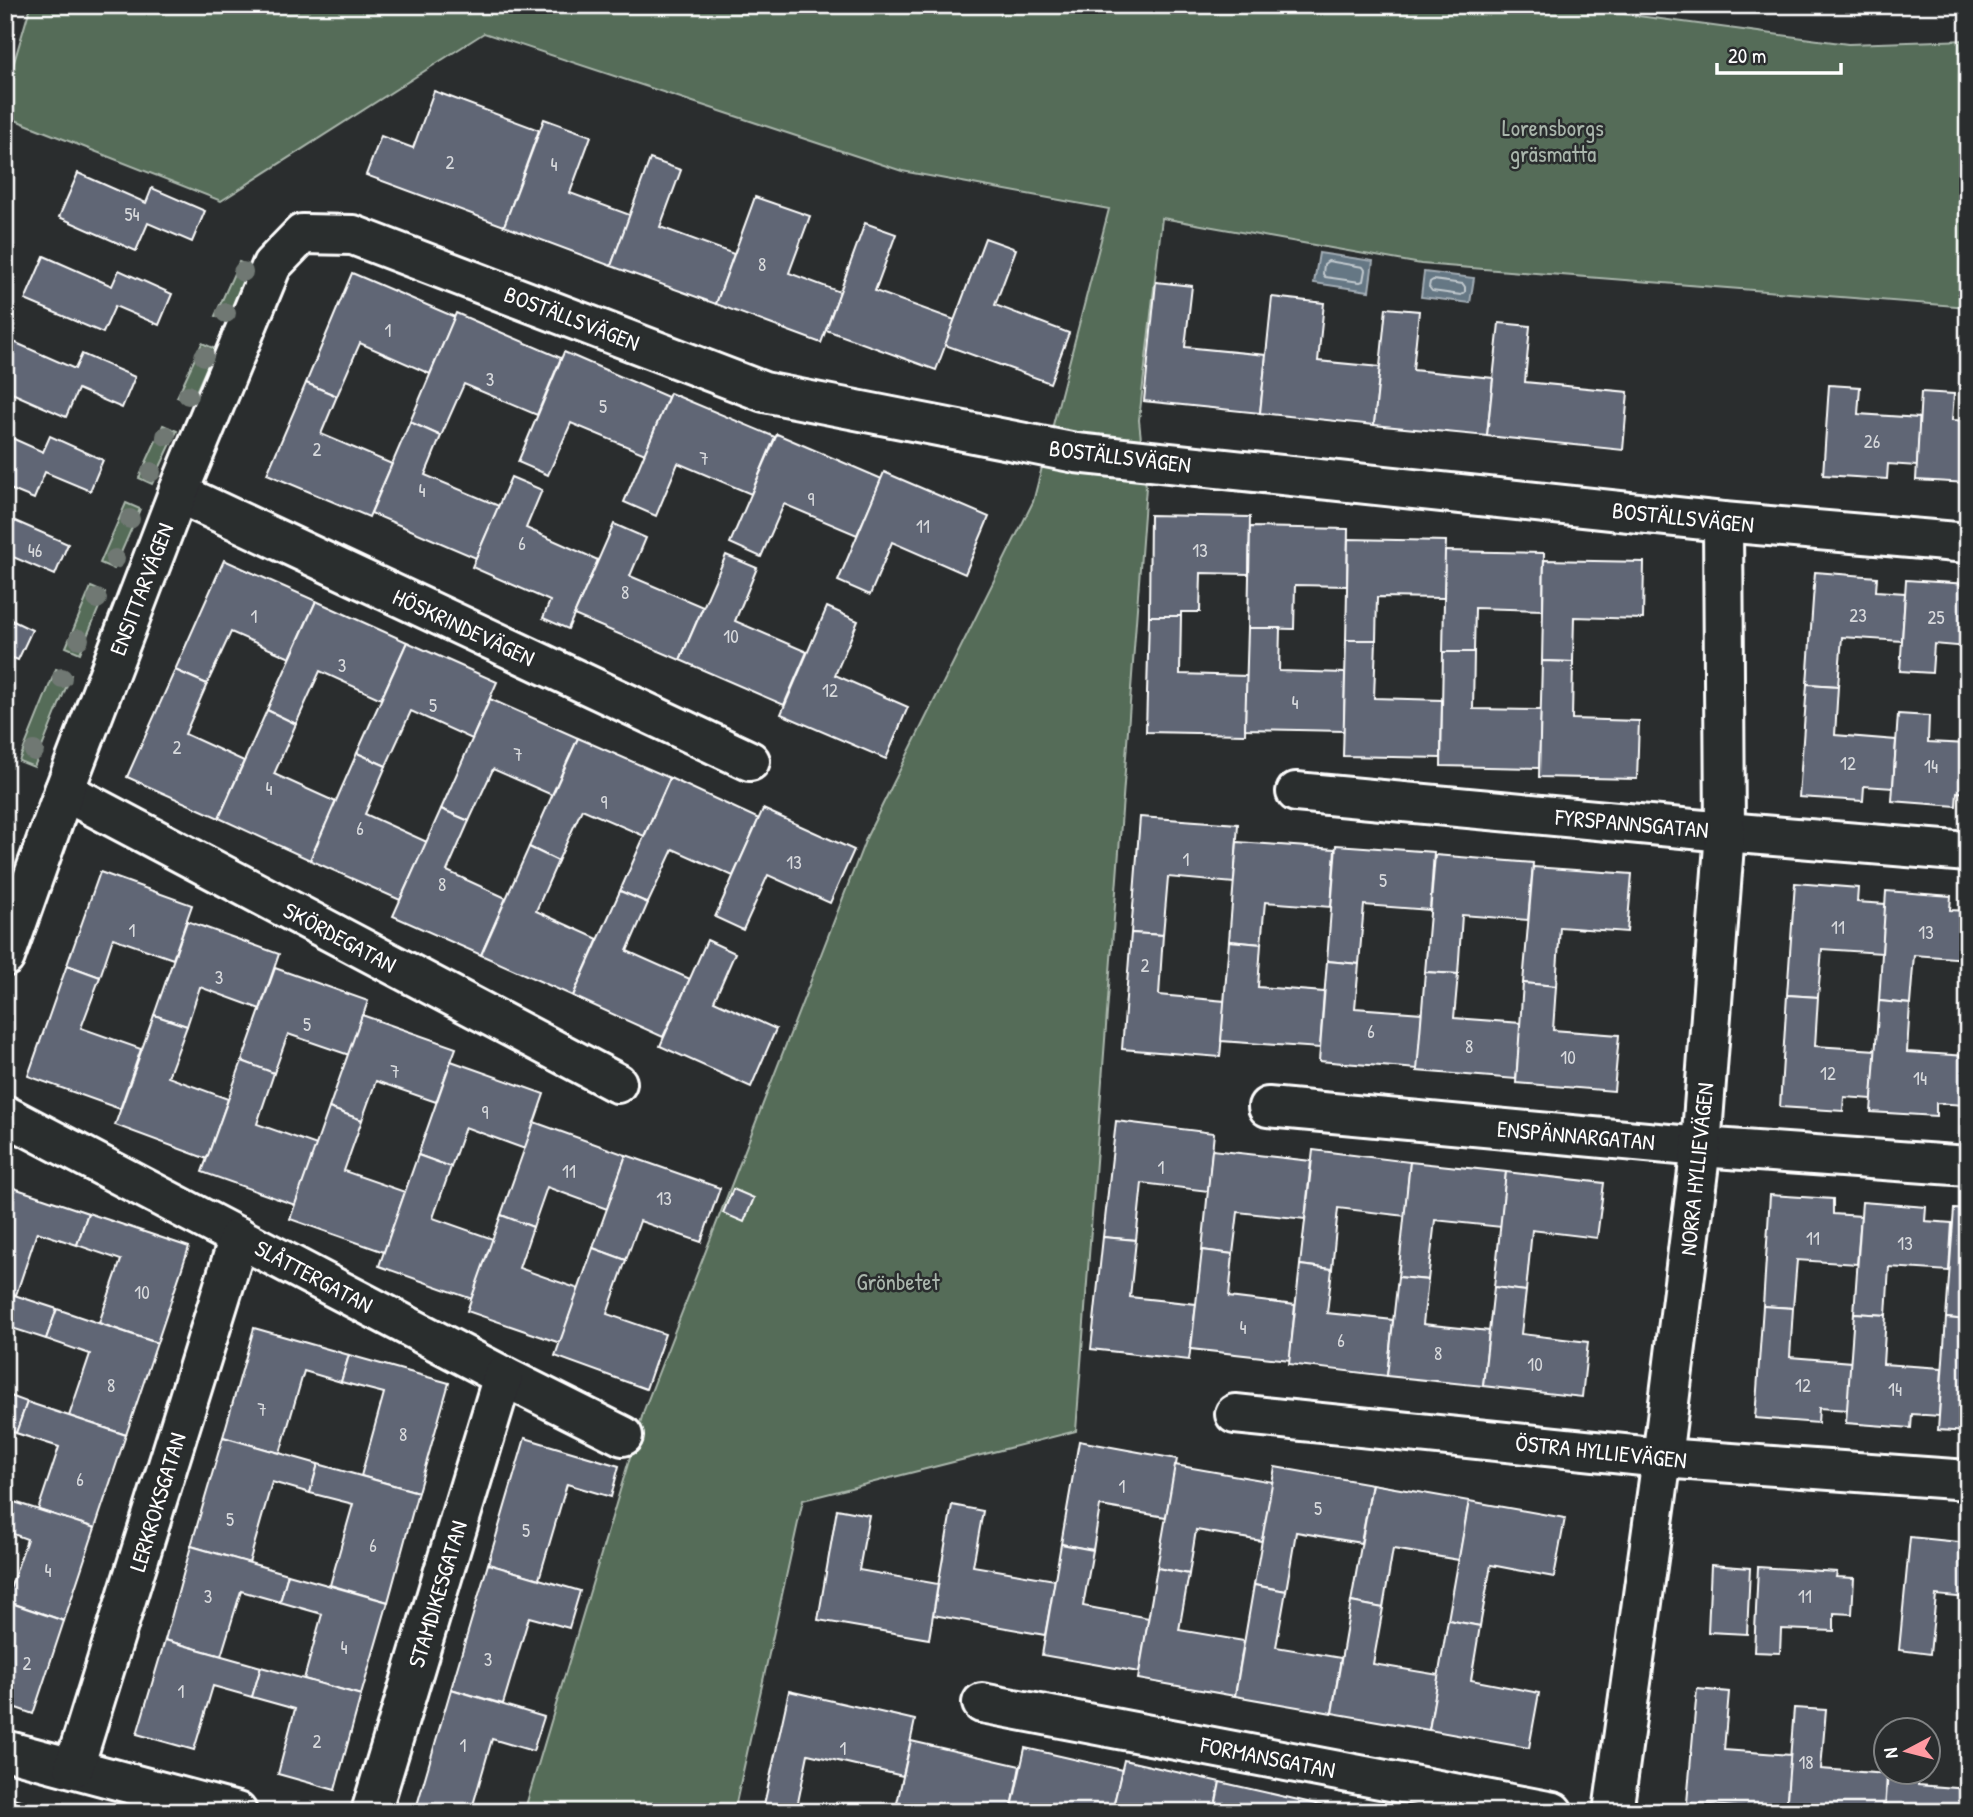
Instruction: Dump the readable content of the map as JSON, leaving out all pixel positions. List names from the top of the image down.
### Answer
{
  "streets": {
    "street": [
      "BOSTÄLLSVÄGEN",
      "ENSITTARVÄGEN",
      "HÖSKRINDEVÄGEN",
      "FYRSPANNSGATAN",
      "SKÖRDEGATAN",
      "ENSPÄNNARGATAN",
      "NORRA HYLLIEVÄGEN",
      "SLÅTTERGATAN",
      "ÖSTRA HYLLIEVÄGEN",
      "LERKROKSGATAN",
      "STAMDIKESGATAN",
      "FORMANSGATAN"
    ]
  },
  "crossings": [
    ["BOSTÄLLSVÄGEN", "ENSITTARVÄGEN"],
    ["BOSTÄLLSVÄGEN", "NORRA HYLLIEVÄGEN"],
    ["ENSITTARVÄGEN", "HÖSKRINDEVÄGEN"],
    ["ENSITTARVÄGEN", "SKÖRDEGATAN"],
    ["FYRSPANNSGATAN", "NORRA HYLLIEVÄGEN"],
    ["ENSPÄNNARGATAN", "NORRA HYLLIEVÄGEN"],
    ["NORRA HYLLIEVÄGEN", "ÖSTRA HYLLIEVÄGEN"],
    ["SLÅTTERGATAN", "LERKROKSGATAN"],
    ["SLÅTTERGATAN", "STAMDIKESGATAN"]
  ],
  "parks": ["Lorensborgs gräsmatta", "Grönbetet"],
  "house_numbers": [
    "2",
    "4",
    "54",
    "8",
    "1",
    "3",
    "5",
    "26",
    "2",
    "7",
    "4",
    "9",
    "11",
    "6",
    "46",
    "13",
    "8",
    "23",
    "1",
    "25",
    "10",
    "3",
    "12",
    "4",
    "5",
    "2",
    "7",
    "12",
    "14",
    "4",
    "9",
    "6",
    "1",
    "13",
    "5",
    "8",
    "11",
    "1",
    "13",
    "2",
    "3",
    "5",
    "6",
    "8",
    "10",
    "7",
    "12",
    "14",
    "9",
    "1",
    "11",
    "13",
    "11",
    "13",
    "10",
    "4",
    "6",
    "8",
    "10",
    "8",
    "12",
    "14",
    "7",
    "8",
    "6",
    "1",
    "5",
    "5",
    "5",
    "6",
    "4",
    "3",
    "11",
    "4",
    "3",
    "2",
    "1",
    "2",
    "1",
    "1",
    "18"
  ],
  "scale_bar": "20 m",
  "north": "left"
}
